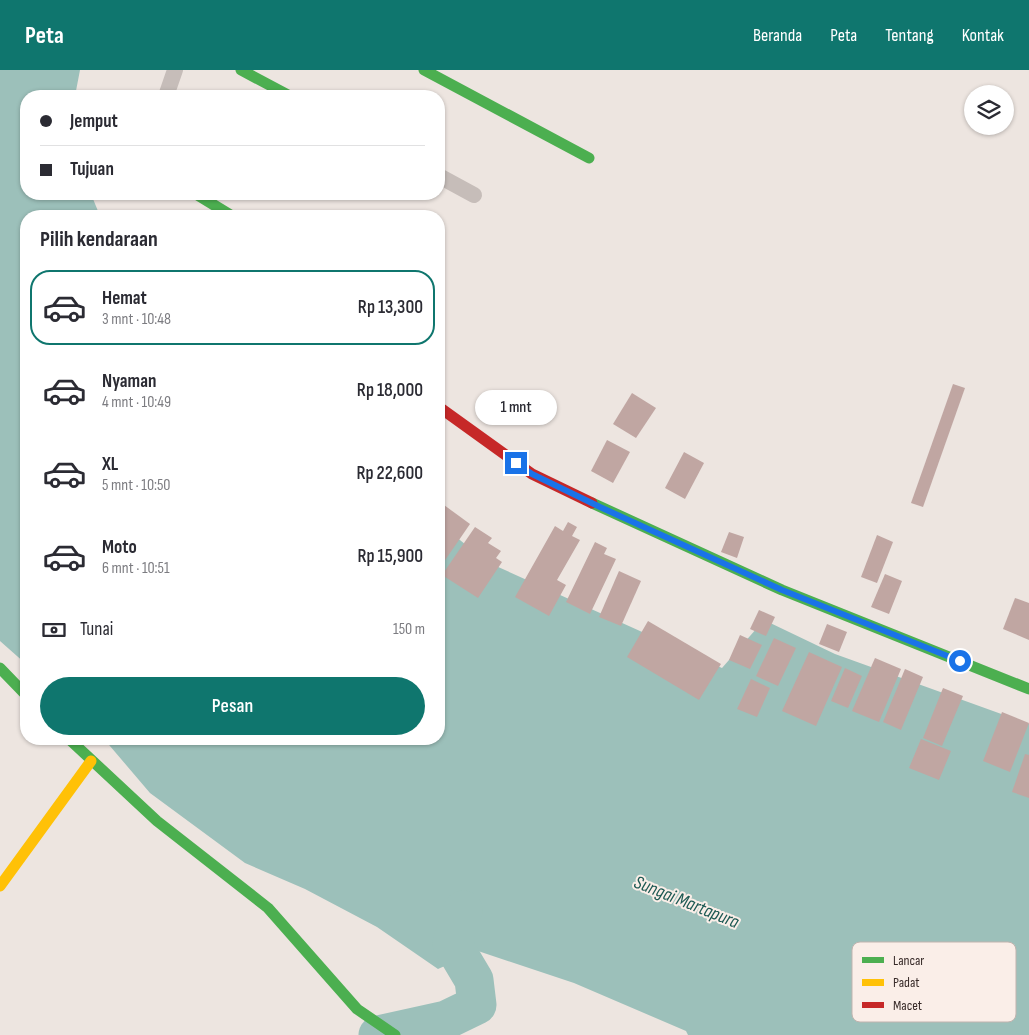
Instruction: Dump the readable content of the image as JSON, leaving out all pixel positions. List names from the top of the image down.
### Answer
{
  "water": ["Sungai Martapura"],
  "legend": ["Lancar", "Padat", "Macet"],
  "page": {
    "header": "Peta",
    "nav": [
      "Beranda",
      "Peta",
      "Tentang",
      "Kontak"
    ],
    "banner": ["Jemput", "Tujuan"],
    "heading": "Pilih kendaraan",
    "list": [
      {
        "name": "Hemat",
        "note": "3 mnt · 10:48",
        "value": "Rp 13,300"
      },
      {
        "name": "Nyaman",
        "note": "4 mnt · 10:49",
        "value": "Rp 18,000"
      },
      {
        "name": "XL",
        "note": "5 mnt · 10:50",
        "value": "Rp 22,600"
      },
      {
        "name": "Moto",
        "note": "6 mnt · 10:51",
        "value": "Rp 15,900"
      }
    ],
    "bubble": "1 mnt",
    "pay": ["Tunai", "150 m"],
    "buttons": "Pesan"
  }
}
